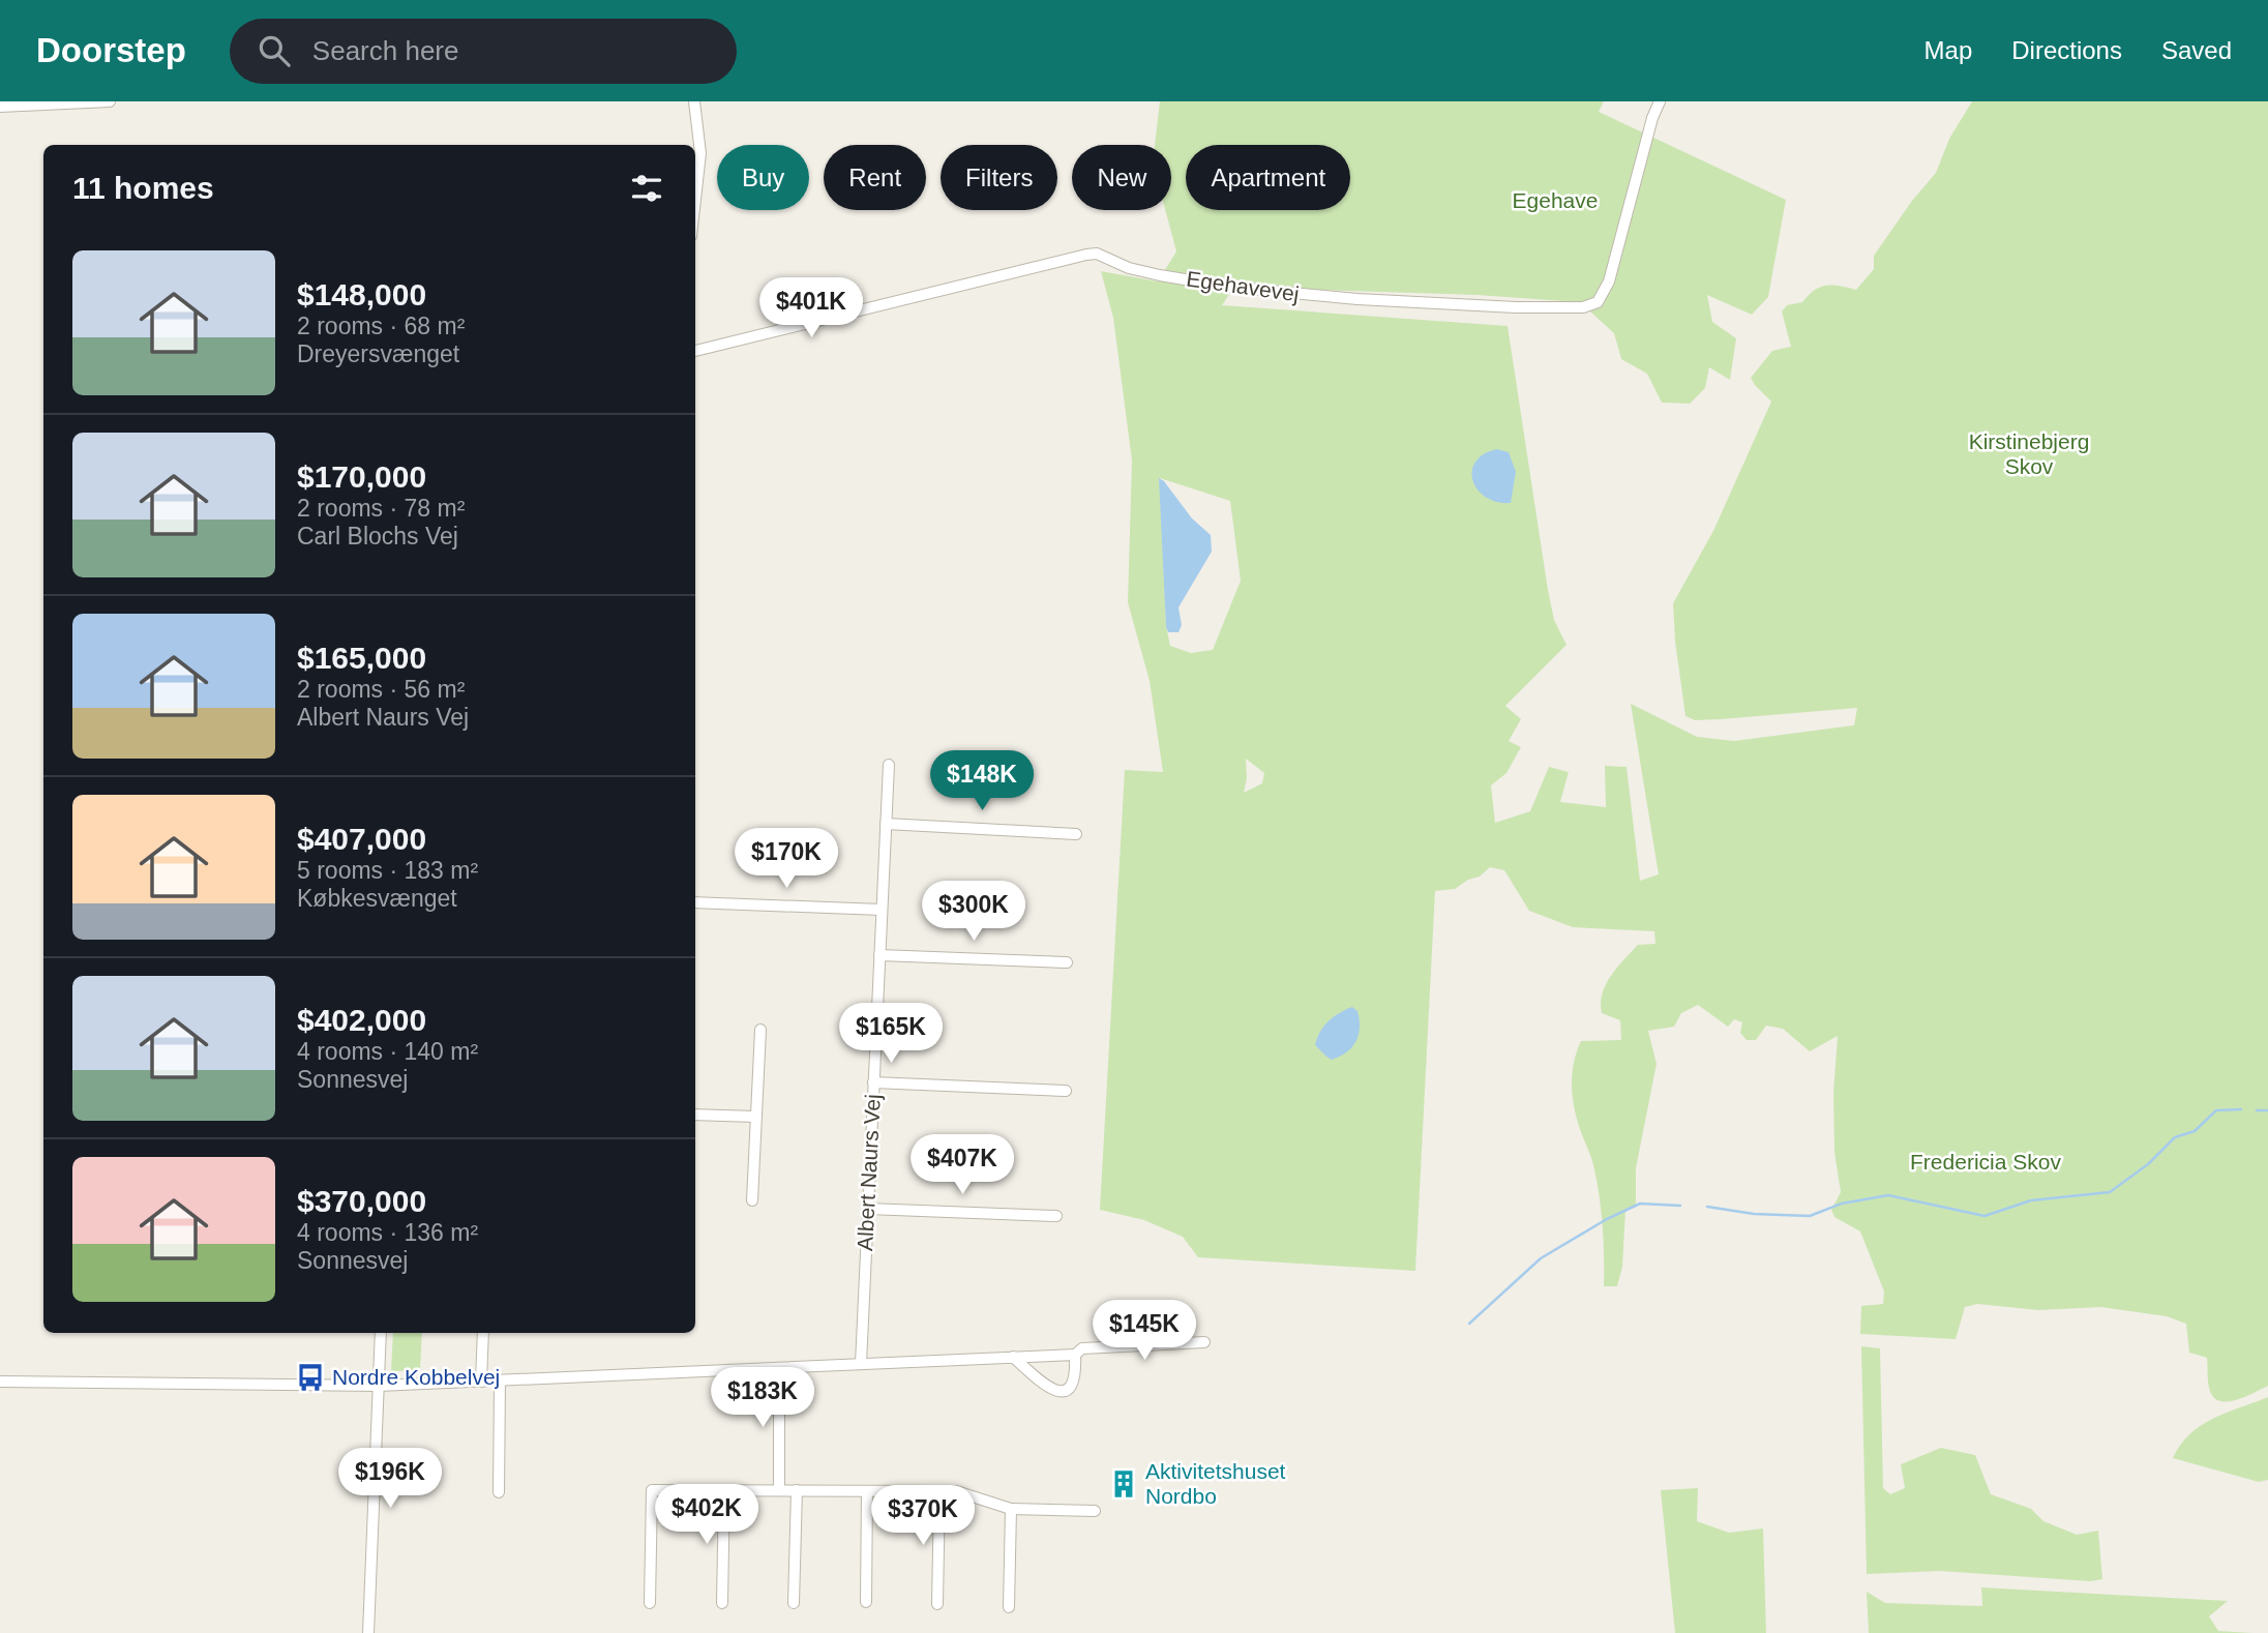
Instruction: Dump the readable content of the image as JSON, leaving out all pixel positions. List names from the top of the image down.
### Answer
{
  "streets": {
    "street": ["Egehavevej", "Albert Naurs Vej"]
  },
  "parks": ["Egehave", "Kirstinebjerg Skov", "Fredericia Skov"],
  "places": {
    "bus stop": ["Nordre Kobbelvej"],
    "building": ["Aktivitetshuset Nordbo"]
  },
  "page": {
    "header": "Doorstep",
    "search": "Search here",
    "nav": ["Map", "Directions", "Saved"],
    "chip": [
      "Buy",
      "Rent",
      "Filters",
      "New",
      "Apartment"
    ],
    "heading": "11 homes",
    "list": [
      {
        "name": "$148,000",
        "note": "2 rooms · 68 m² · Dreyersvænget"
      },
      {
        "name": "$170,000",
        "note": "2 rooms · 78 m² · Carl Blochs Vej"
      },
      {
        "name": "$165,000",
        "note": "2 rooms · 56 m² · Albert Naurs Vej"
      },
      {
        "name": "$407,000",
        "note": "5 rooms · 183 m² · Købkesvænget"
      },
      {
        "name": "$402,000",
        "note": "4 rooms · 140 m² · Sonnesvej"
      },
      {
        "name": "$370,000",
        "note": "4 rooms · 136 m² · Sonnesvej"
      }
    ],
    "price": [
      "$401K",
      "$148K",
      "$170K",
      "$300K",
      "$165K",
      "$407K",
      "$145K",
      "$183K",
      "$196K",
      "$402K",
      "$370K"
    ]
  }
}
